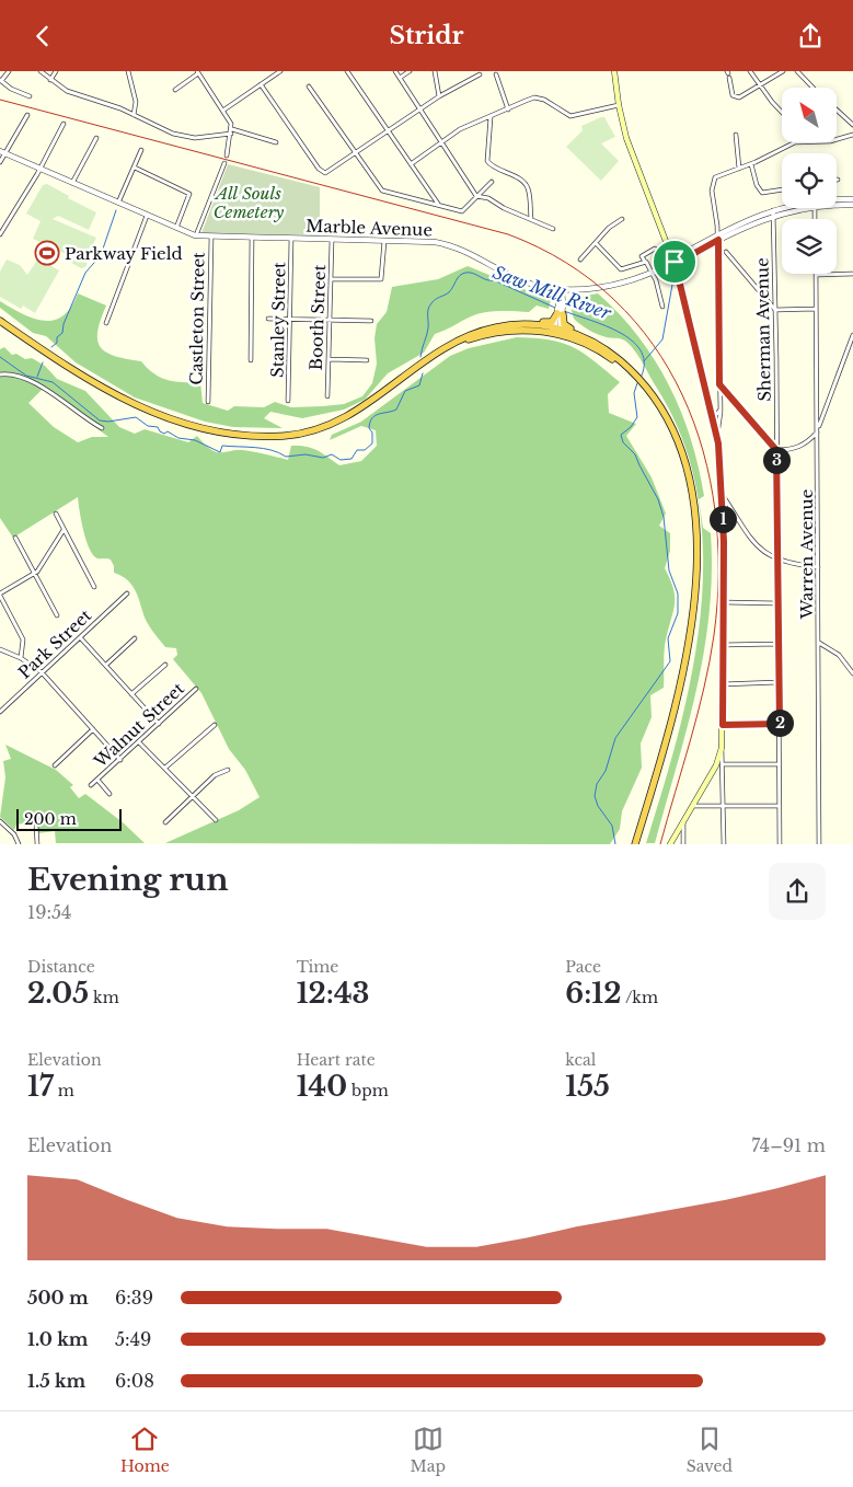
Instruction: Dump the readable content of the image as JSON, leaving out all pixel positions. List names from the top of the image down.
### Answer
{
  "streets": {
    "street": [
      "Marble Avenue",
      "Booth Street",
      "Castleton Street",
      "Stanley Street",
      "Sherman Avenue",
      "Warren Avenue",
      "Park Street",
      "Walnut Street"
    ]
  },
  "crossings": [
    ["Marble Avenue", "Booth Street"],
    ["Marble Avenue", "Castleton Street"],
    ["Marble Avenue", "Stanley Street"]
  ],
  "water": ["Saw Mill River"],
  "parks": ["All Souls Cemetery"],
  "places": {
    "sports": ["Parkway Field"]
  },
  "scale_bar": "200 m",
  "north": "top left",
  "page": {
    "header": "Stridr",
    "pins": ["3", "1", "2"],
    "scale": "200 m",
    "heading": ["Evening run", "19:54"],
    "stats": [
      ["Distance", "2.05 km"],
      ["Time", "12:43"],
      ["Pace", "6:12 /km"],
      ["Elevation", "17 m"],
      ["Heart rate", "140 bpm"],
      ["kcal", "155"]
    ],
    "chart": ["Elevation", "74–91 m"],
    "list": [
      {
        "name": "500 m",
        "note": "6:39"
      },
      {
        "name": "1.0 km",
        "note": "5:49"
      },
      {
        "name": "1.5 km",
        "note": "6:08"
      }
    ],
    "tabs": ["Home", "Map", "Saved"]
  }
}
